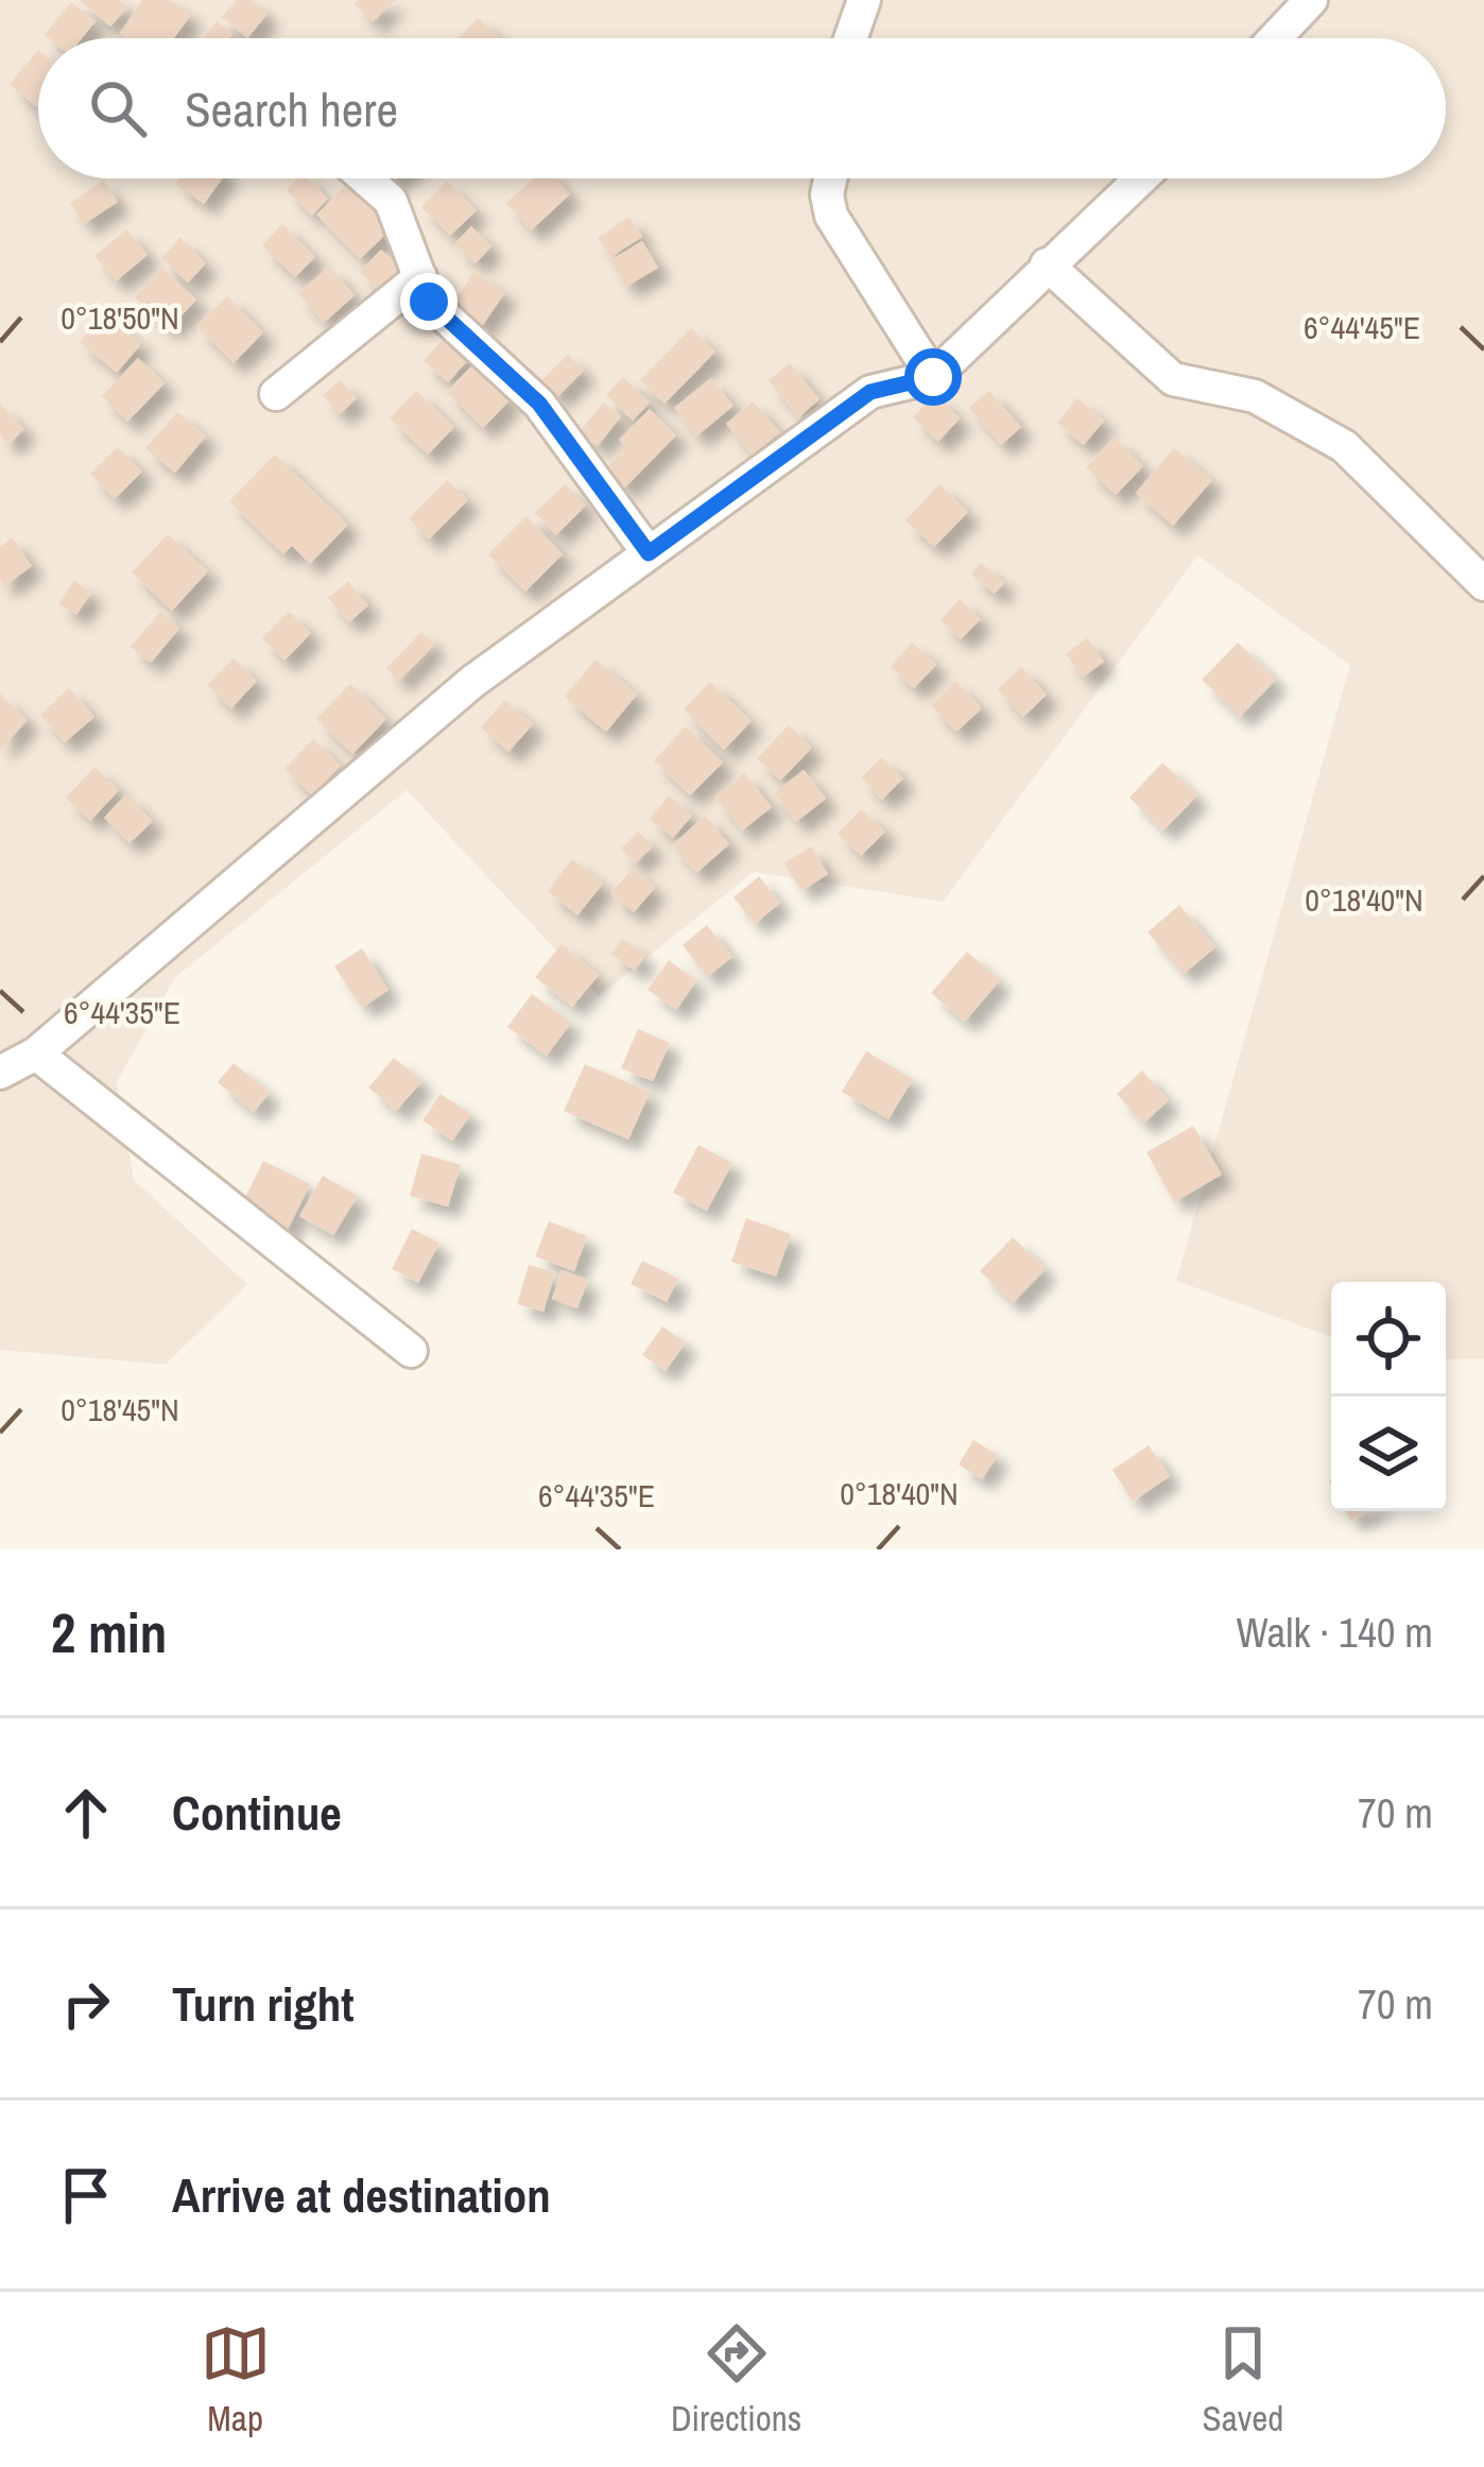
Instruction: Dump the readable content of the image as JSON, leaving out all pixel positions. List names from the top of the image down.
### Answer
{
  "page": {
    "search": "Search here",
    "heading": ["2 min", "Walk · 140 m"],
    "list": [
      ["Continue", "70 m"],
      ["Turn right", "70 m"],
      "Arrive at destination"
    ],
    "nav": ["Map", "Directions", "Saved"]
  },
  "coordinates": [
    "0°18'50\"N",
    "6°44'45\"E",
    "0°18'40\"N",
    "6°44'35\"E",
    "0°18'45\"N"
  ]
}
